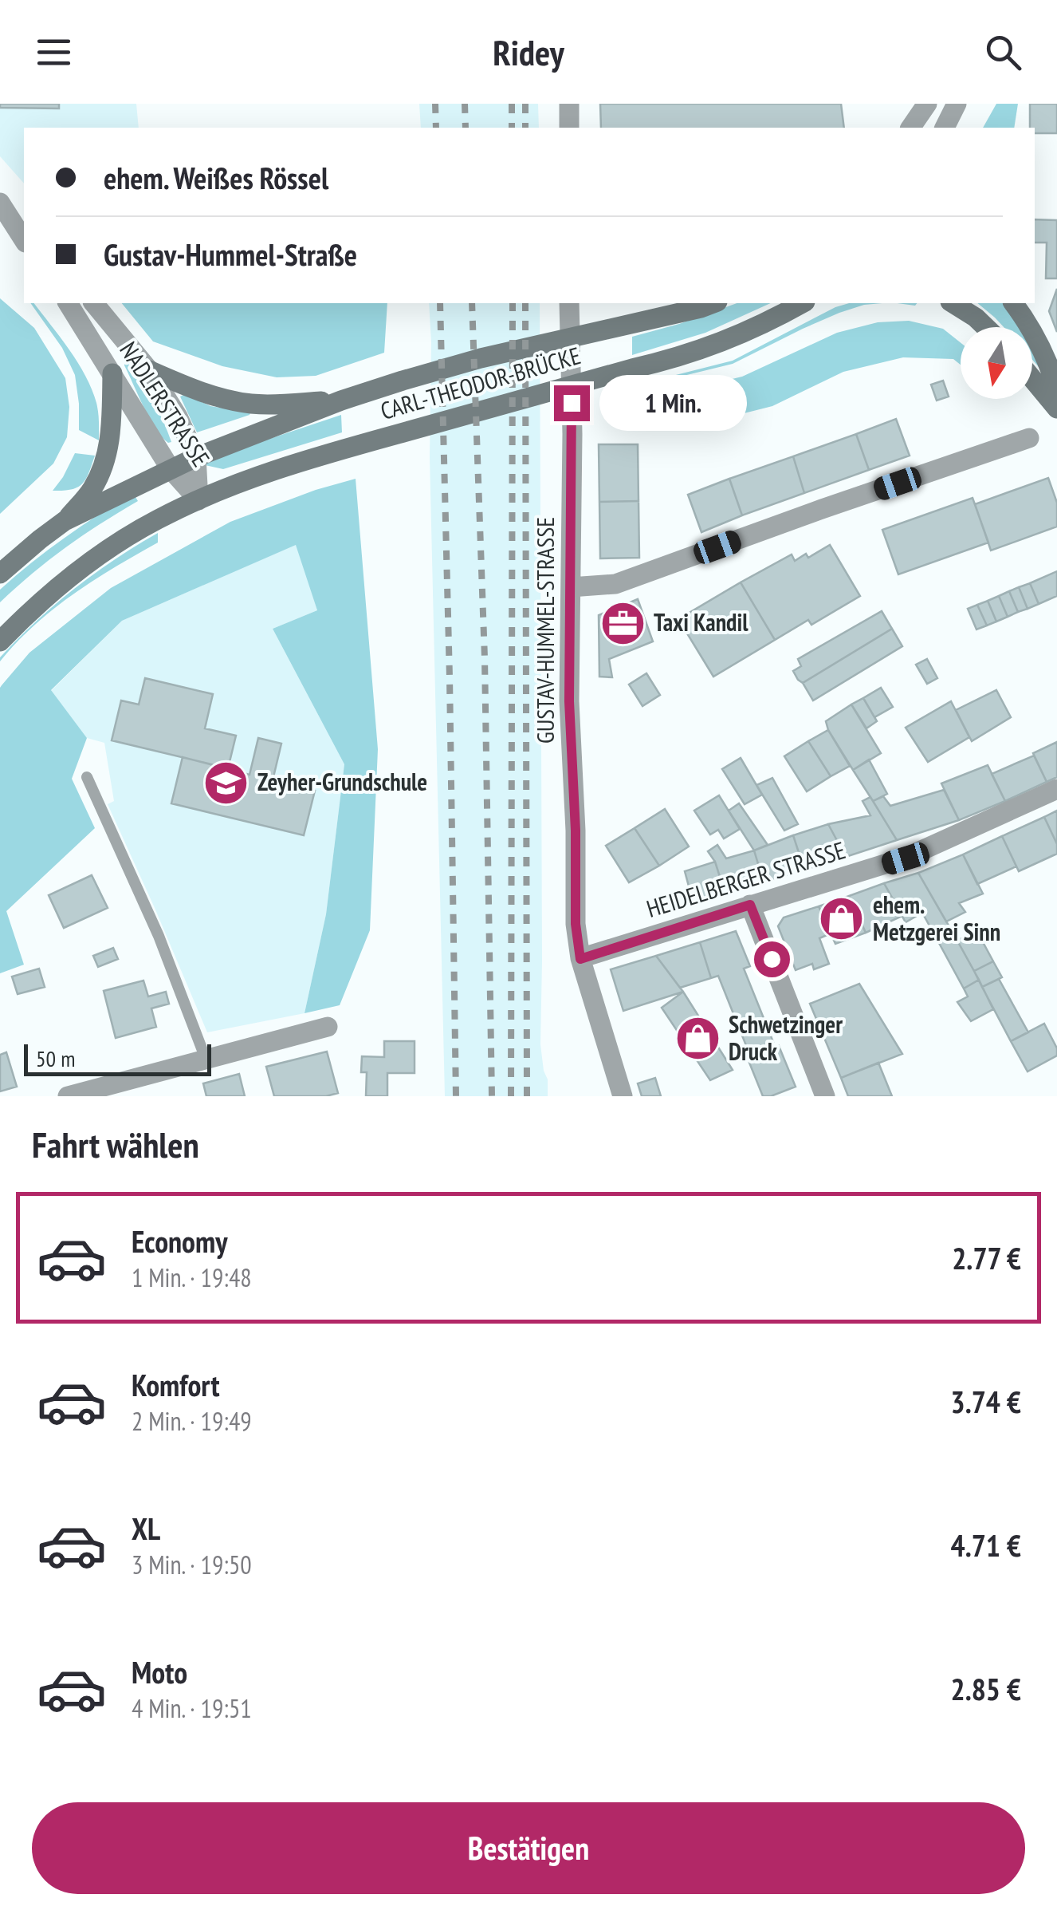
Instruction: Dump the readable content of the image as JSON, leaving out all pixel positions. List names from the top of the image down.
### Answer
{
  "streets": {
    "main road": ["CARL-THEODOR-BRÜCKE"],
    "street": ["NADLERSTRASSE", "GUSTAV-HUMMEL-STRASSE", "HEIDELBERGER STRASSE"]
  },
  "crossings": [
    ["CARL-THEODOR-BRÜCKE", "NADLERSTRASSE"],
    ["GUSTAV-HUMMEL-STRASSE", "HEIDELBERGER STRASSE"]
  ],
  "places": {
    "office": ["Taxi Kandil"],
    "school or university": ["Zeyher-Grundschule"],
    "shop": ["ehem. Metzgerei Sinn", "Schwetzinger Druck"]
  },
  "scale_bar": "50 m",
  "north": "bottom",
  "page": {
    "header": "Ridey",
    "banner": ["ehem. Weißes Rössel", "Gustav-Hummel-Straße"],
    "bubble": "1 Min.",
    "scale": "50 m",
    "heading": "Fahrt wählen",
    "list": [
      {
        "name": "Economy",
        "note": "1 Min. · 19:48",
        "value": "2.77 €"
      },
      {
        "name": "Komfort",
        "note": "2 Min. · 19:49",
        "value": "3.74 €"
      },
      {
        "name": "XL",
        "note": "3 Min. · 19:50",
        "value": "4.71 €"
      },
      {
        "name": "Moto",
        "note": "4 Min. · 19:51",
        "value": "2.85 €"
      }
    ],
    "buttons": "Bestätigen"
  }
}
